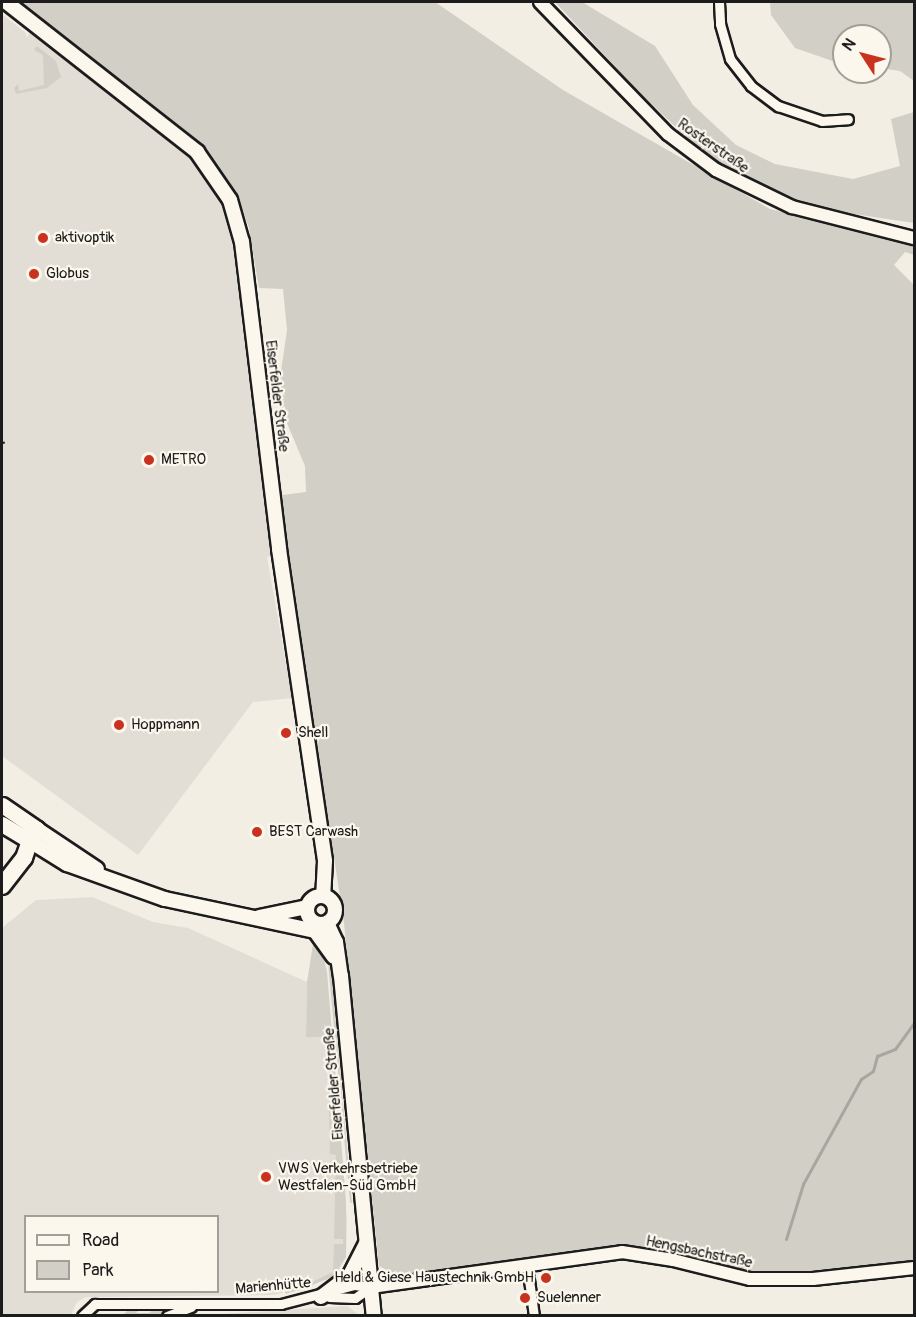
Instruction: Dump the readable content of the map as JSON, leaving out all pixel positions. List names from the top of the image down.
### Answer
{
  "streets": {
    "main road": ["Eiserfelder Straße"],
    "street": ["Rosterstraße", "Hengsbachstraße", "Marienhütte"]
  },
  "crossings": [
    ["Eiserfelder Straße", "Hengsbachstraße"],
    ["Eiserfelder Straße", "Marienhütte"],
    ["Hengsbachstraße", "Marienhütte"]
  ],
  "places": [
    "aktivoptik",
    "Globus",
    "METRO",
    "Hoppmann",
    "Shell",
    "BEST Carwash",
    "VWS Verkehrsbetriebe Westfalen-Süd GmbH",
    "Held & Giese Haustechnik GmbH",
    "Suelenner"
  ],
  "legend": ["Road", "Park"],
  "north": "top left"
}
